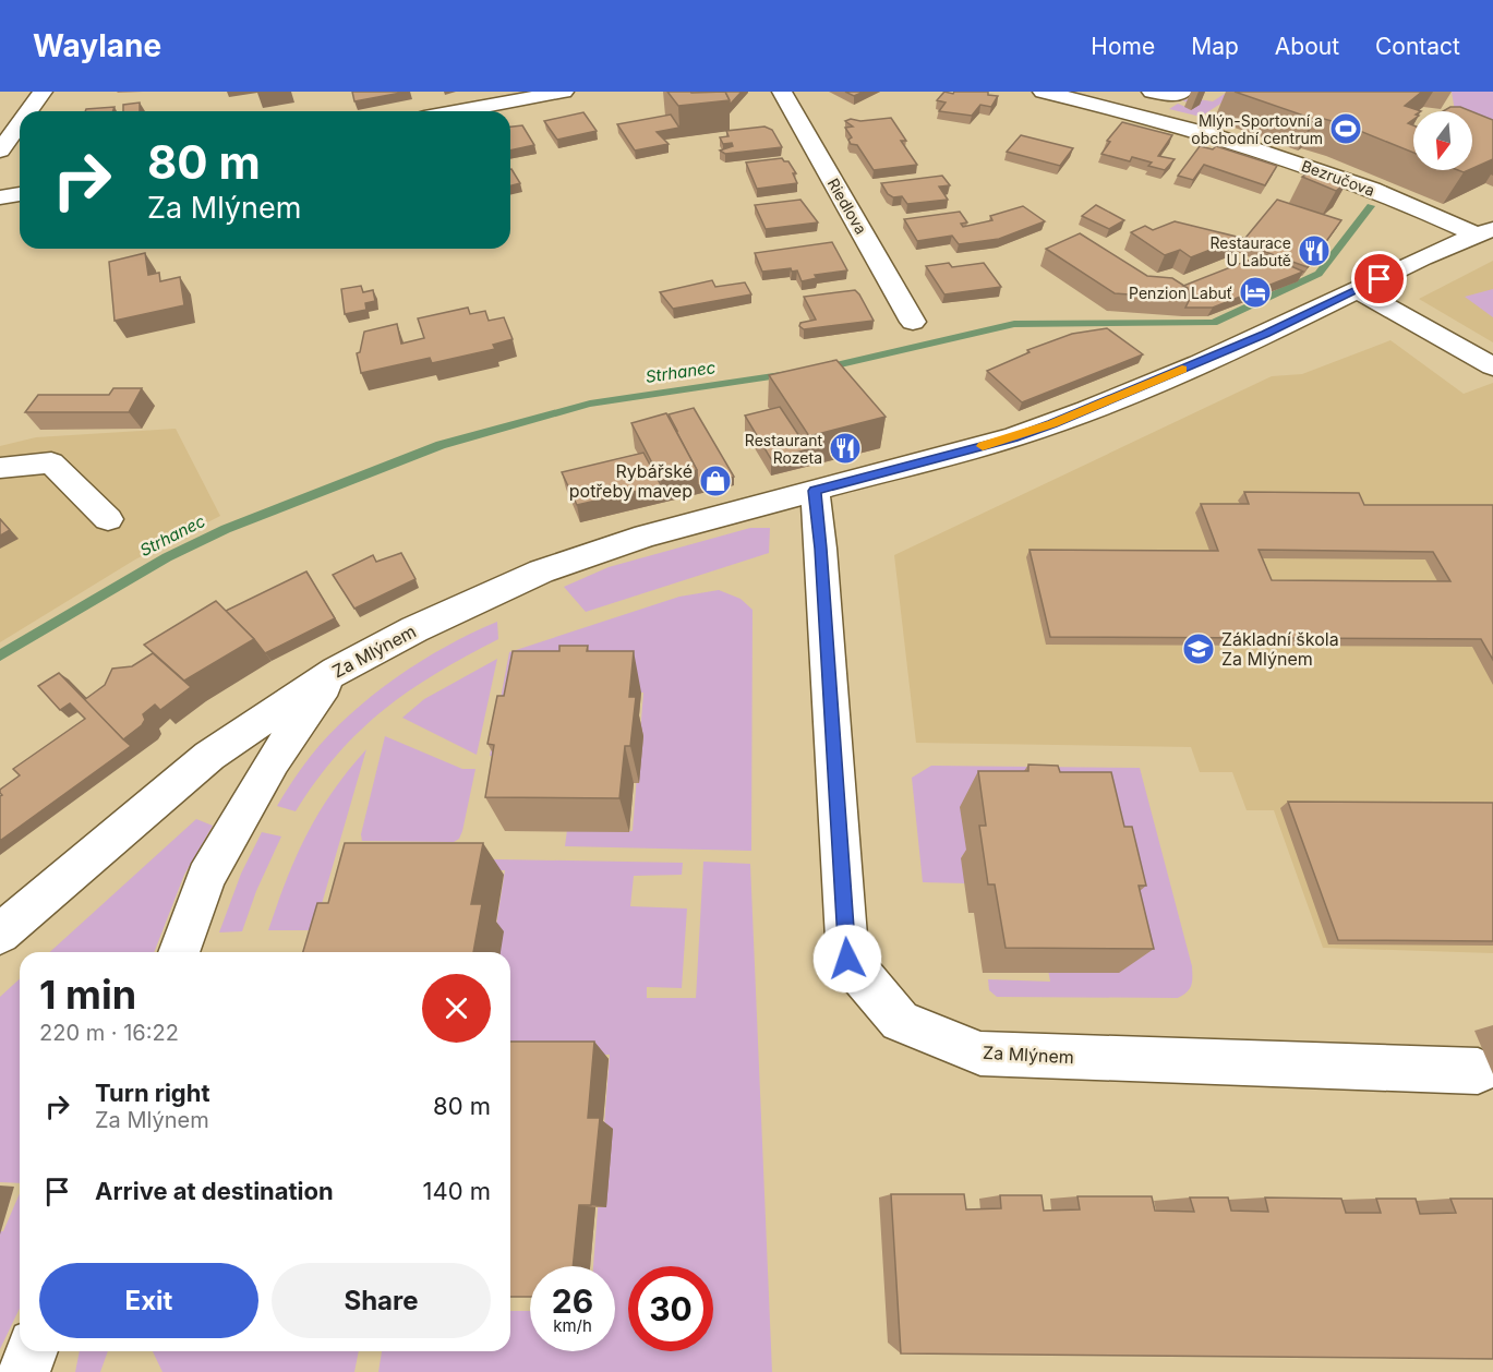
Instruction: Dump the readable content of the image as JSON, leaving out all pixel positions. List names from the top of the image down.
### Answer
{
  "streets": {
    "street": ["Bezručova", "Riedlova", "Za Mlýnem"]
  },
  "crossings": [
    ["Bezručova", "Za Mlýnem"]
  ],
  "water": ["Strhanec"],
  "places": {
    "sports": ["Mlýn-Sportovní a obchodní centrum"],
    "restaurant": ["Restaurace U Labutě", "Restaurant Rozeta"],
    "hotel": ["Penzion Labuť"],
    "shop": ["Rybářské potřeby mavep"],
    "school or university": ["Základní škola Za Mlýnem"]
  },
  "north": "bottom",
  "page": {
    "header": "Waylane",
    "nav": [
      "Home",
      "Map",
      "About",
      "Contact"
    ],
    "turn": ["80 m", "Za Mlýnem"],
    "heading": ["1 min", "220 m · 16:22"],
    "list": [
      {
        "name": "Turn right",
        "note": "Za Mlýnem",
        "value": "80 m"
      },
      {
        "name": "Arrive at destination",
        "value": "140 m"
      }
    ],
    "buttons": ["Exit", "Share"],
    "speed": "26 km/h",
    "limit": "30"
  }
}
